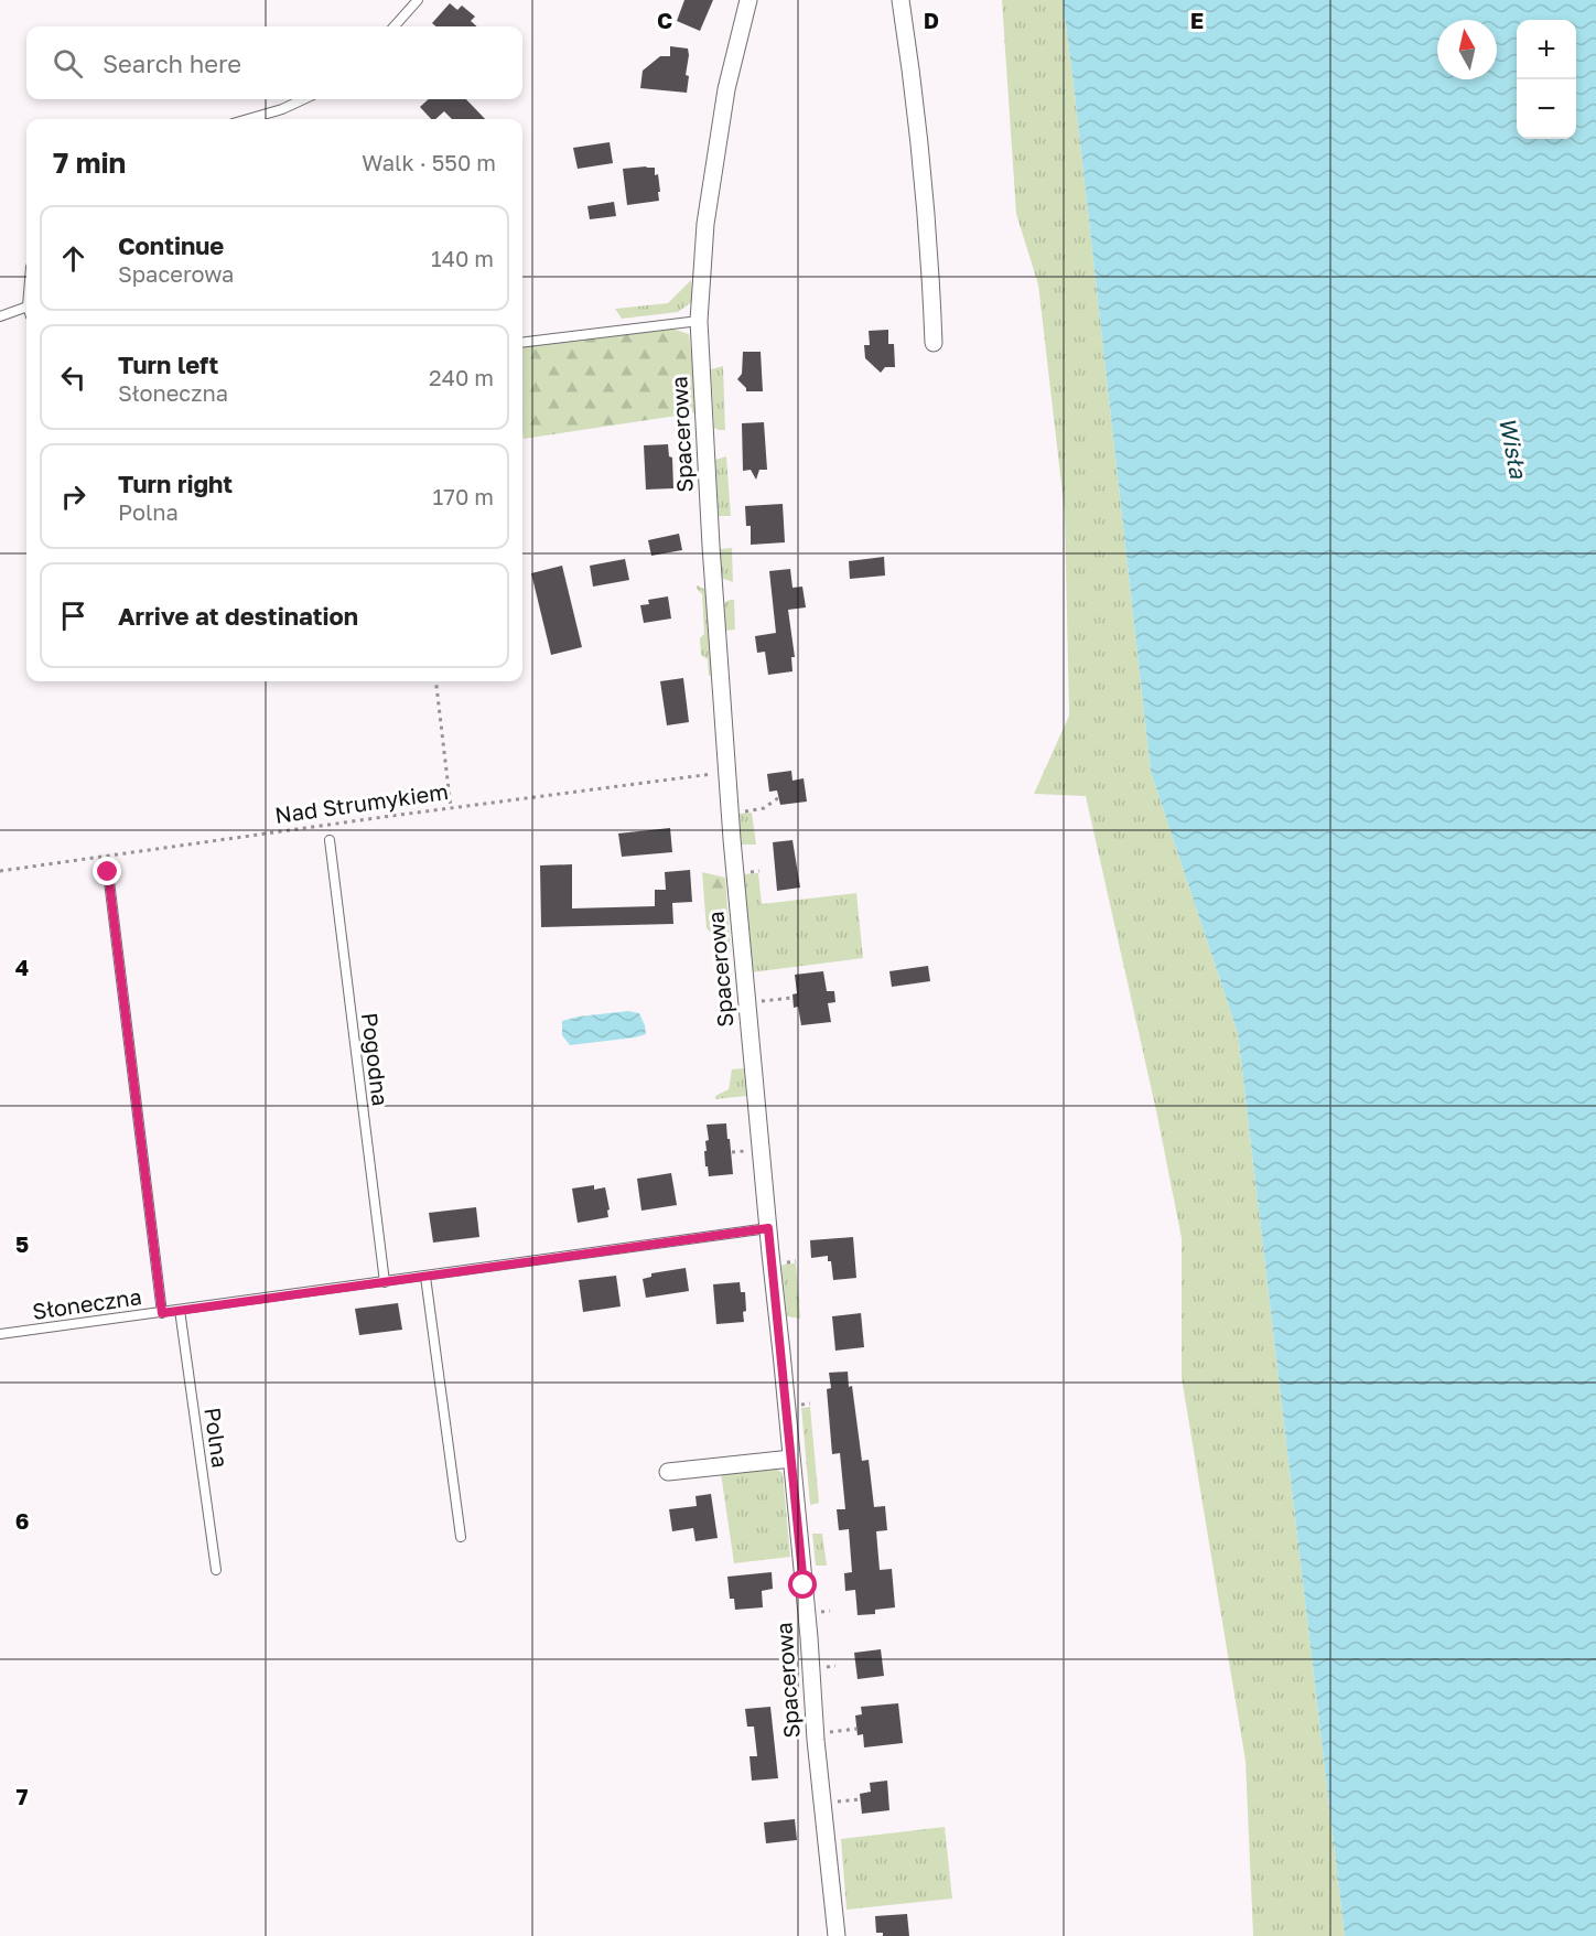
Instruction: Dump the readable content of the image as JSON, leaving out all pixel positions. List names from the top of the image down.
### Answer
{
  "streets": {
    "street": ["Spacerowa"],
    "lane": ["Pogodna", "Słoneczna", "Polna"],
    "path": ["Nad Strumykiem"]
  },
  "crossings": [
    ["Spacerowa", "Nad Strumykiem"],
    ["Spacerowa", "Słoneczna"],
    ["Pogodna", "Słoneczna"],
    ["Słoneczna", "Polna"]
  ],
  "water": ["Wisła"],
  "north": "top",
  "page": {
    "map_buttons": ["+", "−"],
    "search": "Search here",
    "heading": ["7 min", "Walk · 550 m"],
    "list": [
      ["Continue", "Spacerowa", "140 m"],
      ["Turn left", "Słoneczna", "240 m"],
      ["Turn right", "Polna", "170 m"],
      "Arrive at destination"
    ]
  },
  "grid": {
    "columns": ["C", "D", "E"],
    "rows": [
      "4",
      "5",
      "6",
      "7"
    ]
  }
}
